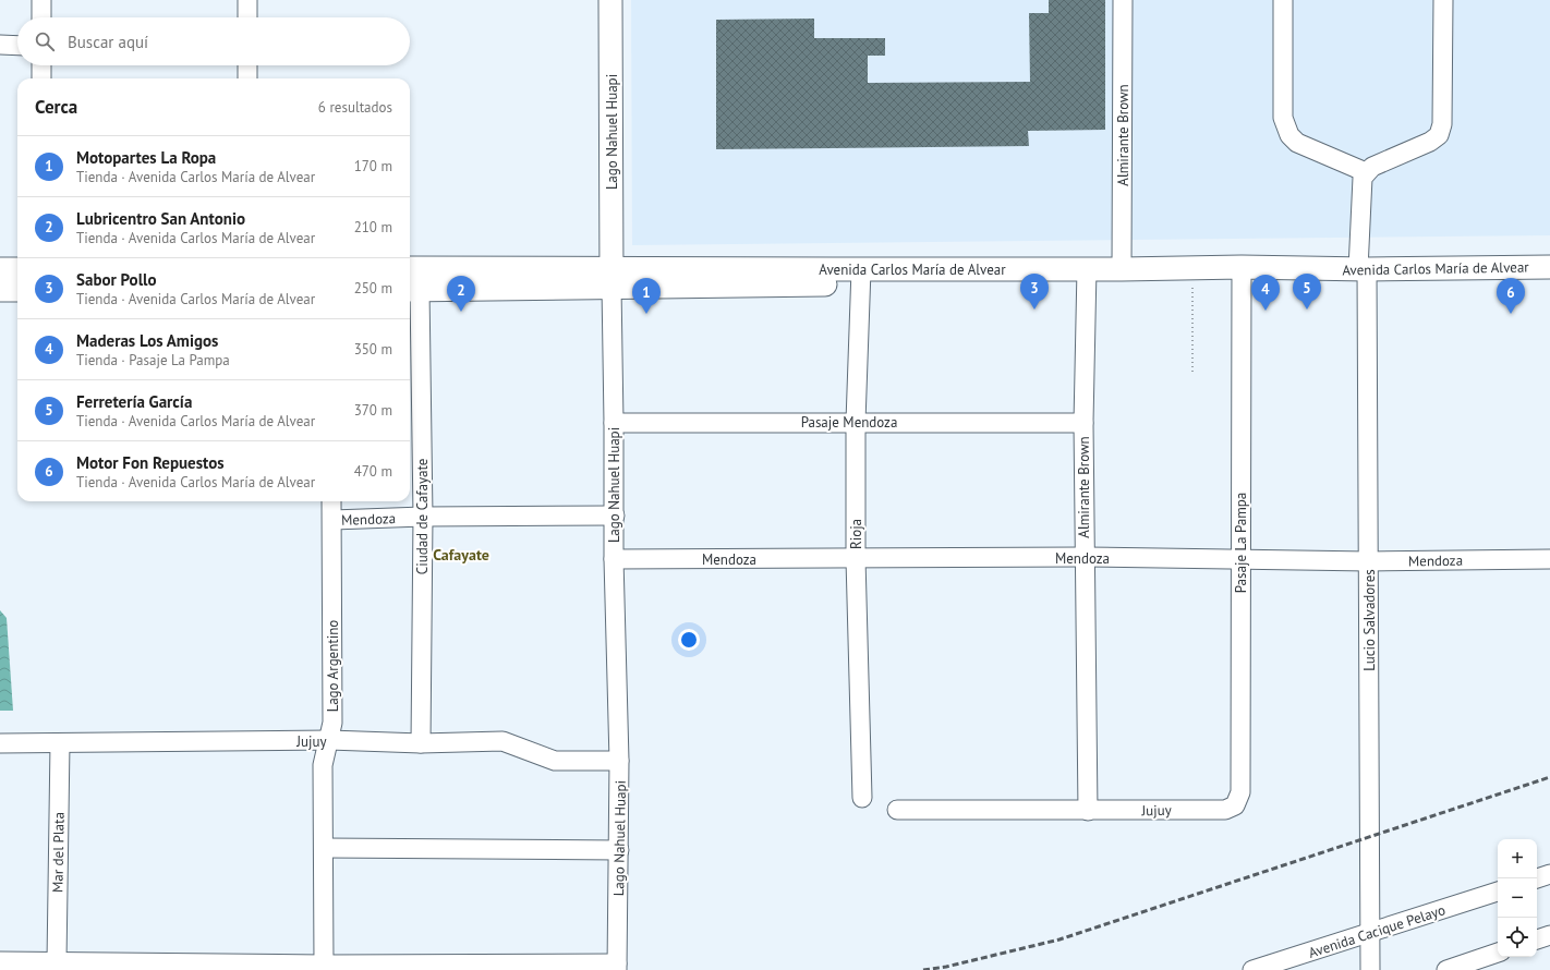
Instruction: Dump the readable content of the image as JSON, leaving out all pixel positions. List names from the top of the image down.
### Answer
{
  "streets": {
    "main road": ["Lago Nahuel Huapi", "Avenida Carlos María de Alvear"],
    "street": [
      "Almirante Brown",
      "Pasaje Mendoza",
      "Ciudad de Cafayate",
      "Mendoza",
      "Rioja",
      "Pasaje La Pampa",
      "Lucio Salvadores",
      "Lago Argentino",
      "Jujuy",
      "Mar del Plata",
      "Avenida Cacique Pelayo"
    ]
  },
  "crossings": [
    ["Lago Nahuel Huapi", "Avenida Carlos María de Alvear"],
    ["Lago Nahuel Huapi", "Pasaje Mendoza"],
    ["Lago Nahuel Huapi", "Mendoza"],
    ["Lago Nahuel Huapi", "Jujuy"],
    ["Almirante Brown", "Avenida Carlos María de Alvear"],
    ["Almirante Brown", "Pasaje Mendoza"],
    ["Almirante Brown", "Mendoza"],
    ["Almirante Brown", "Jujuy"],
    ["Avenida Carlos María de Alvear", "Ciudad de Cafayate"],
    ["Avenida Carlos María de Alvear", "Rioja"],
    ["Avenida Carlos María de Alvear", "Pasaje La Pampa"],
    ["Avenida Carlos María de Alvear", "Lucio Salvadores"],
    ["Pasaje Mendoza", "Rioja"],
    ["Ciudad de Cafayate", "Mendoza"],
    ["Ciudad de Cafayate", "Jujuy"],
    ["Mendoza", "Rioja"],
    ["Mendoza", "Pasaje La Pampa"],
    ["Mendoza", "Lucio Salvadores"],
    ["Mendoza", "Lago Argentino"],
    ["Pasaje La Pampa", "Jujuy"],
    ["Lucio Salvadores", "Avenida Cacique Pelayo"],
    ["Lago Argentino", "Jujuy"],
    ["Jujuy", "Mar del Plata"]
  ],
  "districts": ["Cafayate"],
  "page": {
    "search": "Buscar aquí",
    "heading": ["Cerca", "6 resultados"],
    "list": [
      {
        "mark": "1",
        "name": "Motopartes La Ropa",
        "note": "Tienda · Avenida Carlos María de Alvear",
        "value": "170 m"
      },
      {
        "mark": "2",
        "name": "Lubricentro San Antonio",
        "note": "Tienda · Avenida Carlos María de Alvear",
        "value": "210 m"
      },
      {
        "mark": "3",
        "name": "Sabor Pollo",
        "note": "Tienda · Avenida Carlos María de Alvear",
        "value": "250 m"
      },
      {
        "mark": "4",
        "name": "Maderas Los Amigos",
        "note": "Tienda · Pasaje La Pampa",
        "value": "350 m"
      },
      {
        "mark": "5",
        "name": "Ferretería García",
        "note": "Tienda · Avenida Carlos María de Alvear",
        "value": "370 m"
      },
      {
        "mark": "6",
        "name": "Motor Fon Repuestos",
        "note": "Tienda · Avenida Carlos María de Alvear",
        "value": "470 m"
      }
    ],
    "pins": [
      "3",
      "5",
      "4",
      "2",
      "1",
      "6"
    ],
    "map_buttons": ["+", "−"]
  }
}
